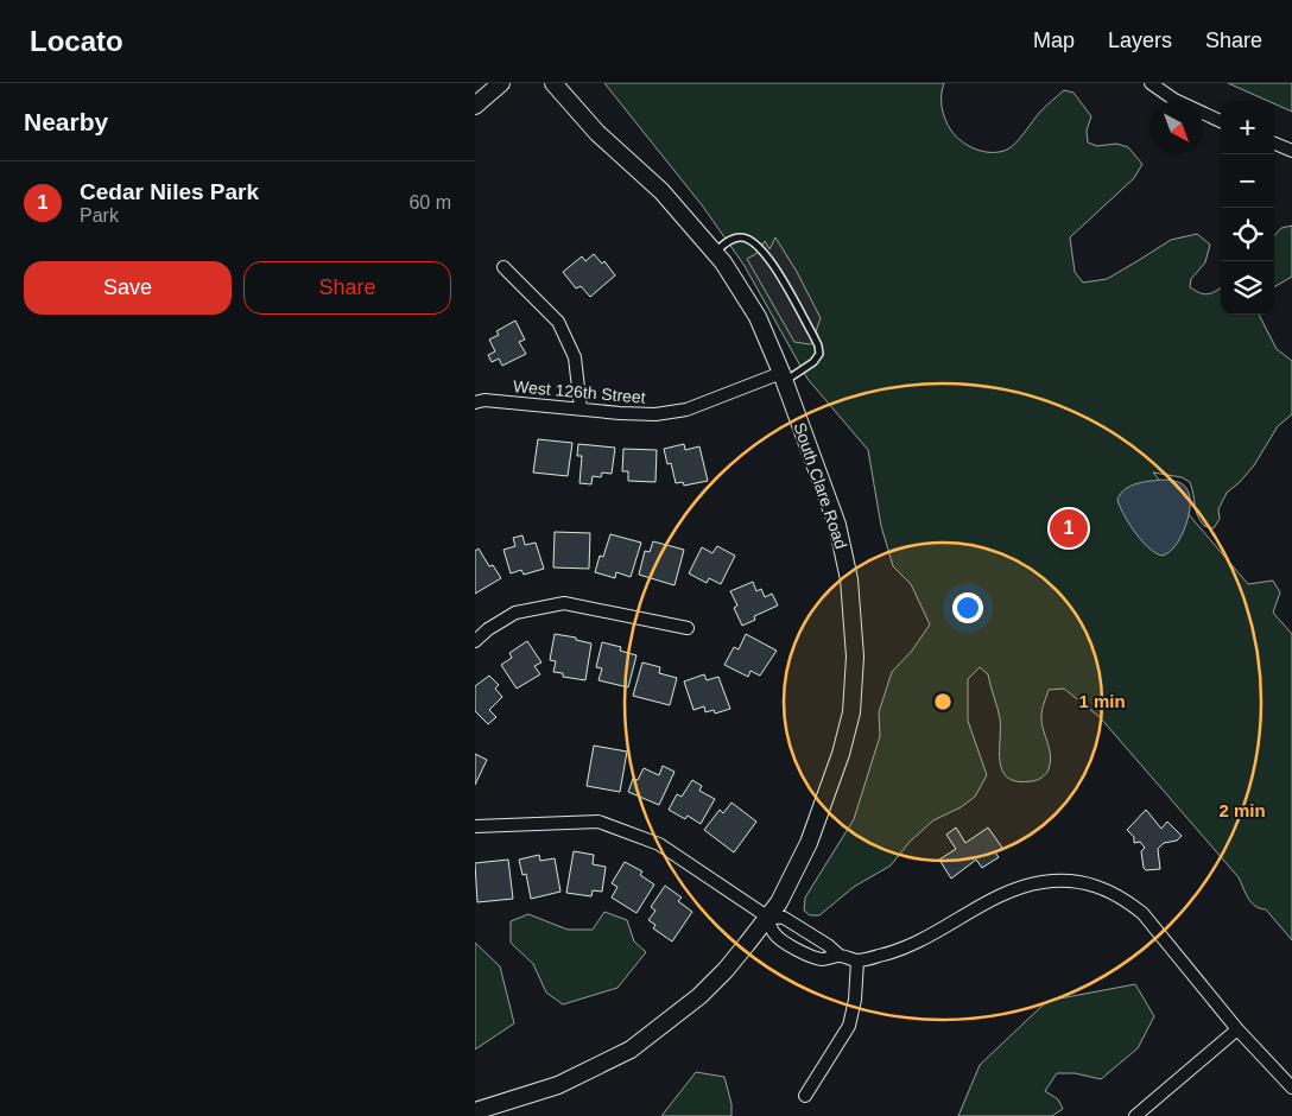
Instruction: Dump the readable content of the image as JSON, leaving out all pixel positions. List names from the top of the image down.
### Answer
{
  "streets": {
    "street": ["West 126th Street", "South Clare Road"]
  },
  "crossings": [
    ["West 126th Street", "South Clare Road"]
  ],
  "north": "bottom right",
  "page": {
    "header": "Locato",
    "nav": ["Map", "Layers", "Share"],
    "heading": "Nearby",
    "map_buttons": ["+", "−"],
    "list": [
      {
        "mark": "1",
        "name": "Cedar Niles Park",
        "note": "Park",
        "value": "60 m"
      }
    ],
    "buttons": ["Save", "Share"],
    "pins": "1"
  },
  "rings": ["1 min", "2 min"]
}
